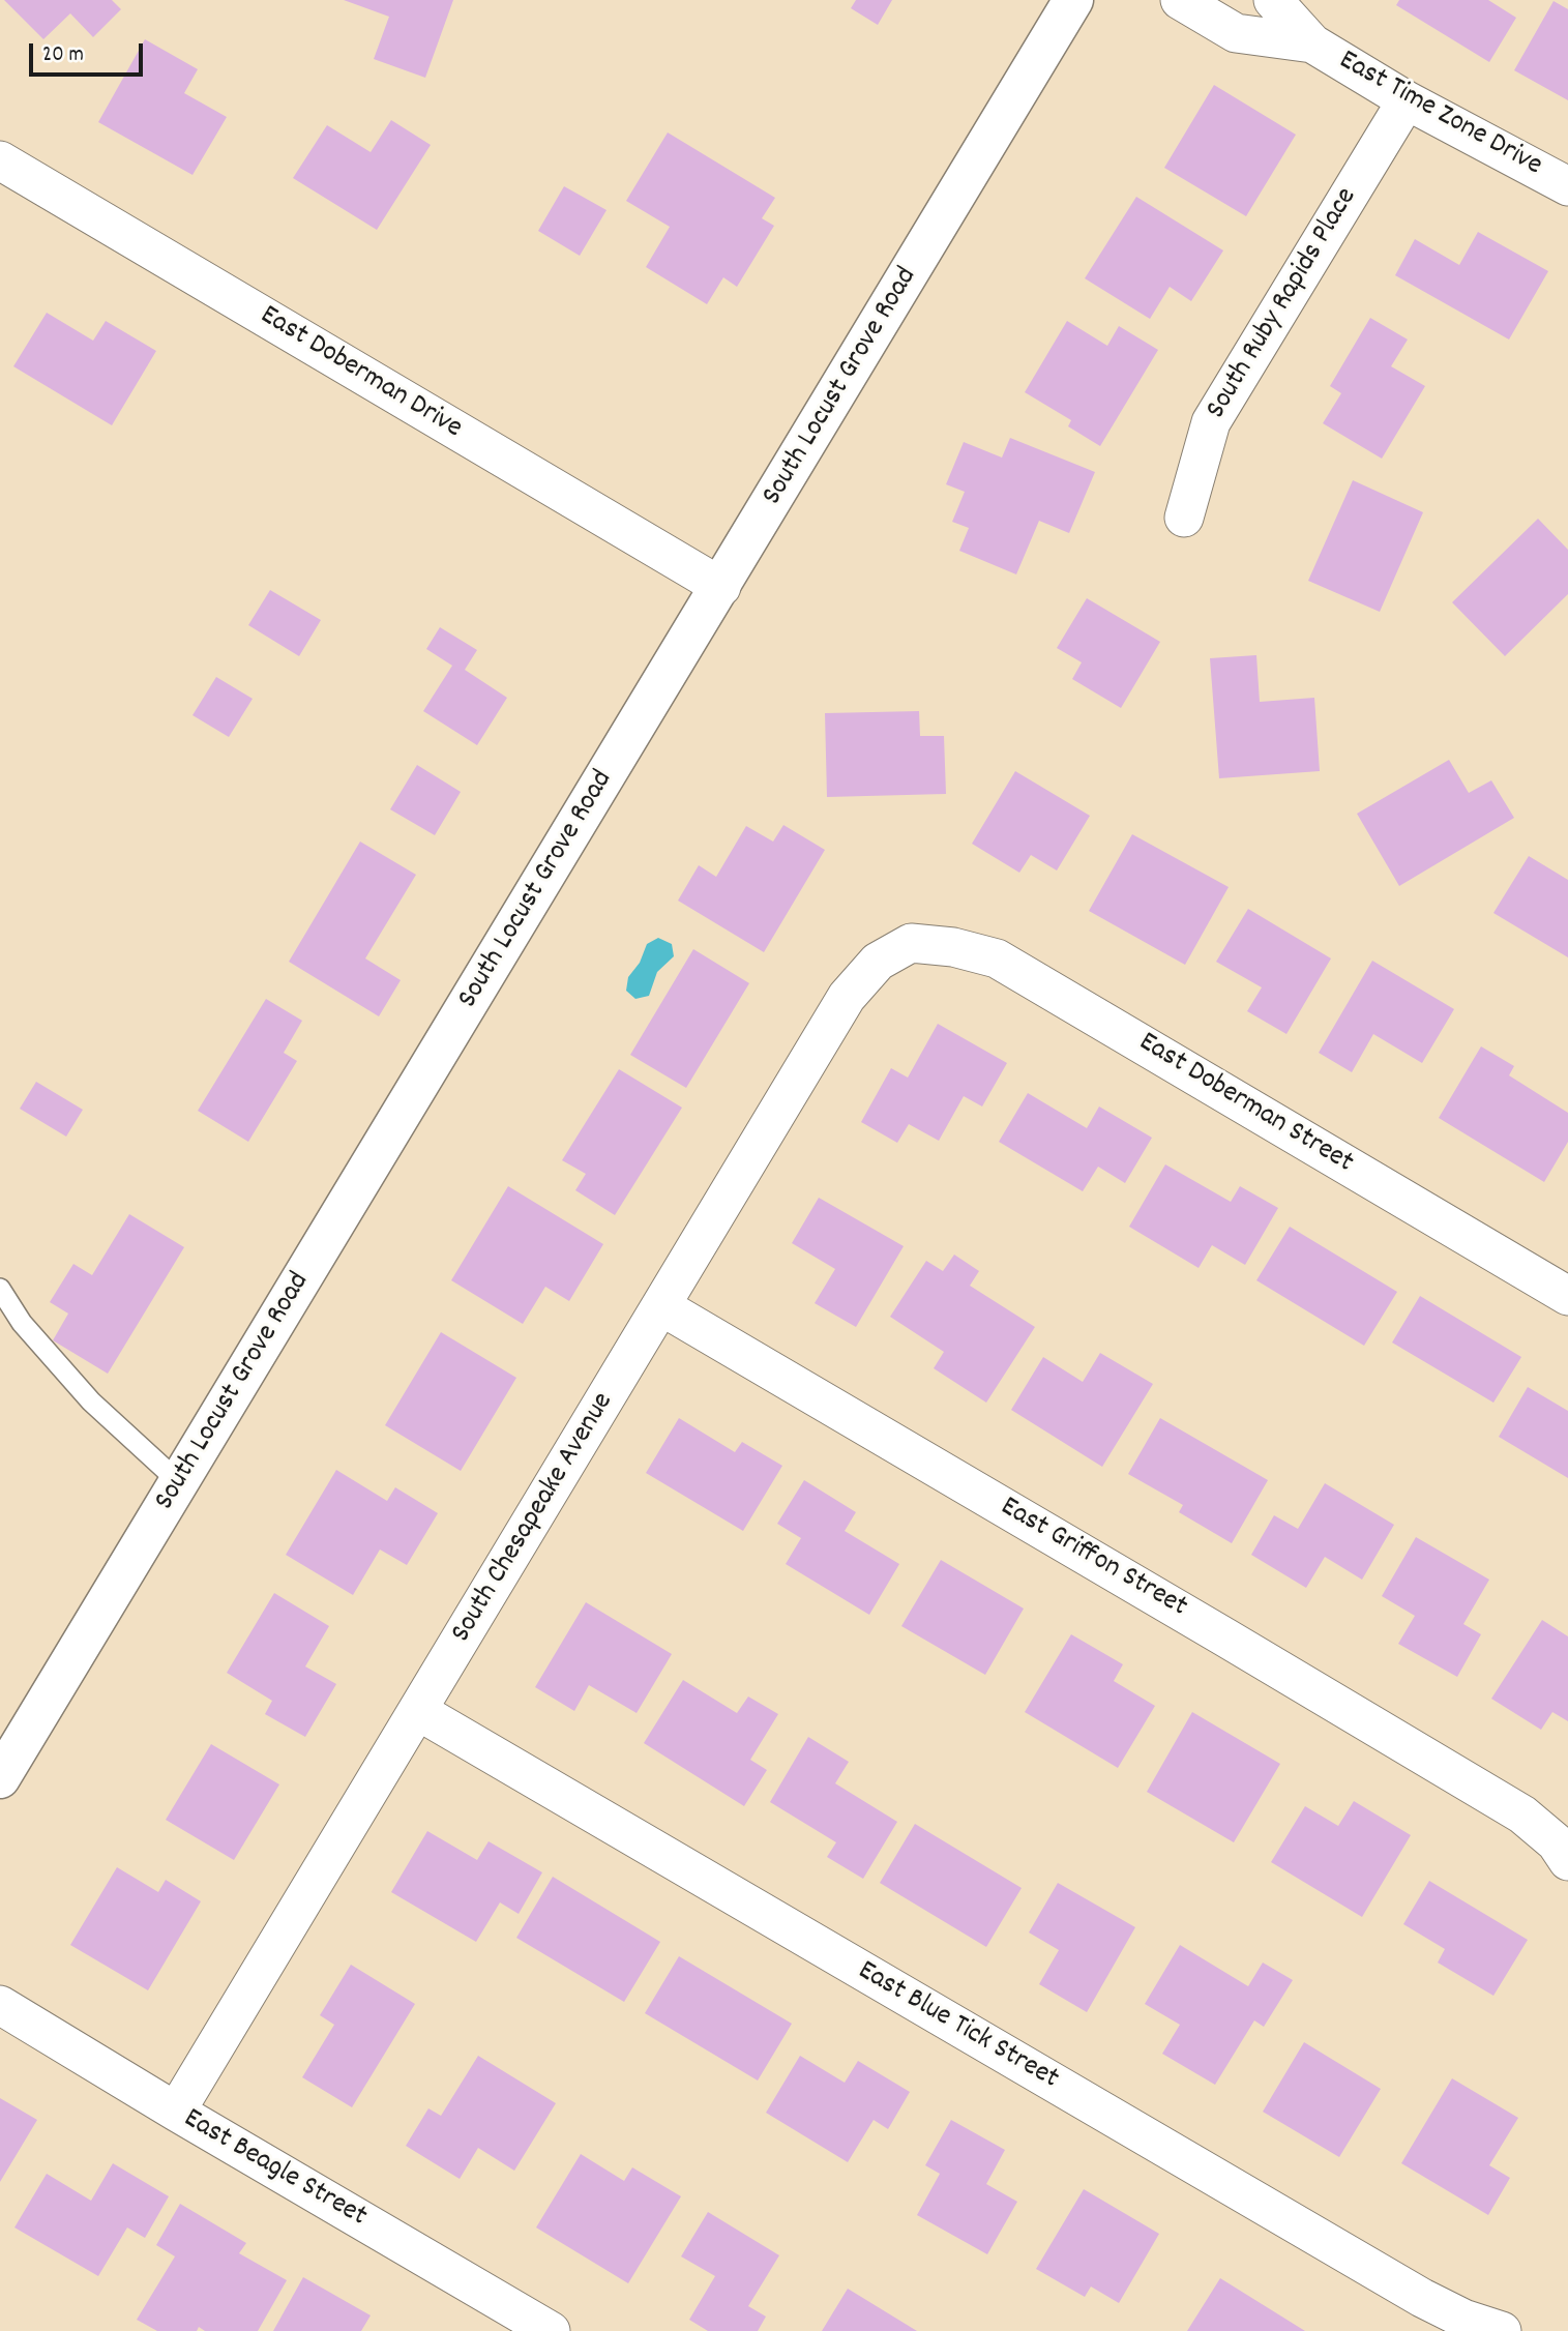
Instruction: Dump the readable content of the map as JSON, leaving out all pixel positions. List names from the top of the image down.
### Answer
{
  "streets": {
    "main road": ["South Locust Grove Road"],
    "street": [
      "East Time Zone Drive",
      "South Ruby Rapids Place",
      "East Doberman Drive",
      "East Doberman Street",
      "South Chesapeake Avenue",
      "East Griffon Street",
      "East Blue Tick Street",
      "East Beagle Street"
    ]
  },
  "crossings": [
    ["East Time Zone Drive", "South Ruby Rapids Place"],
    ["East Doberman Drive", "South Locust Grove Road"],
    ["East Doberman Street", "South Chesapeake Avenue"],
    ["South Chesapeake Avenue", "East Griffon Street"],
    ["South Chesapeake Avenue", "East Blue Tick Street"],
    ["South Chesapeake Avenue", "East Beagle Street"]
  ],
  "scale_bar": "20 m"
}
